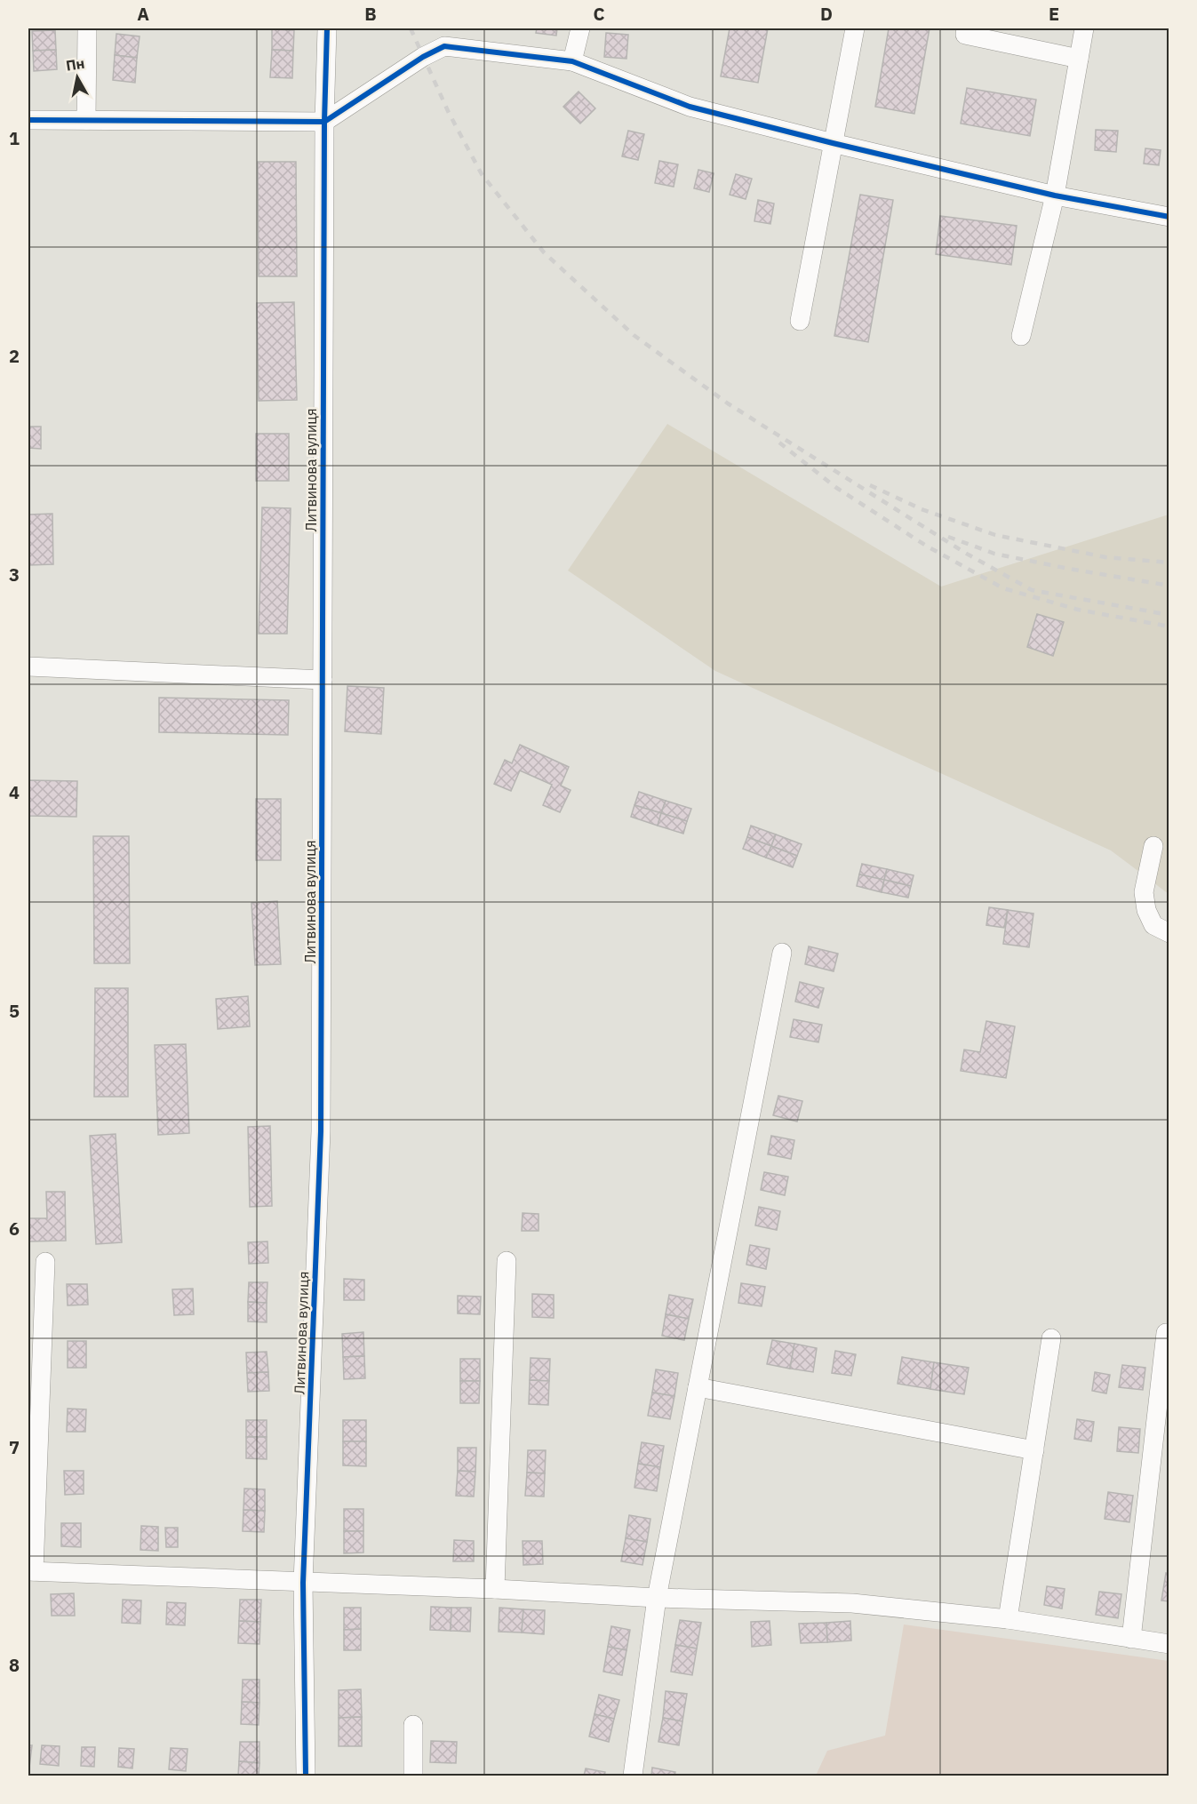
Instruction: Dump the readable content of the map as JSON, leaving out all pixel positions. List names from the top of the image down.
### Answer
{
  "streets": {
    "street": ["Литвинова вулиця"]
  },
  "north": "top",
  "grid": {
    "columns": [
      "A",
      "B",
      "C",
      "D",
      "E"
    ],
    "rows": [
      "1",
      "2",
      "3",
      "4",
      "5",
      "6",
      "7",
      "8"
    ]
  }
}
